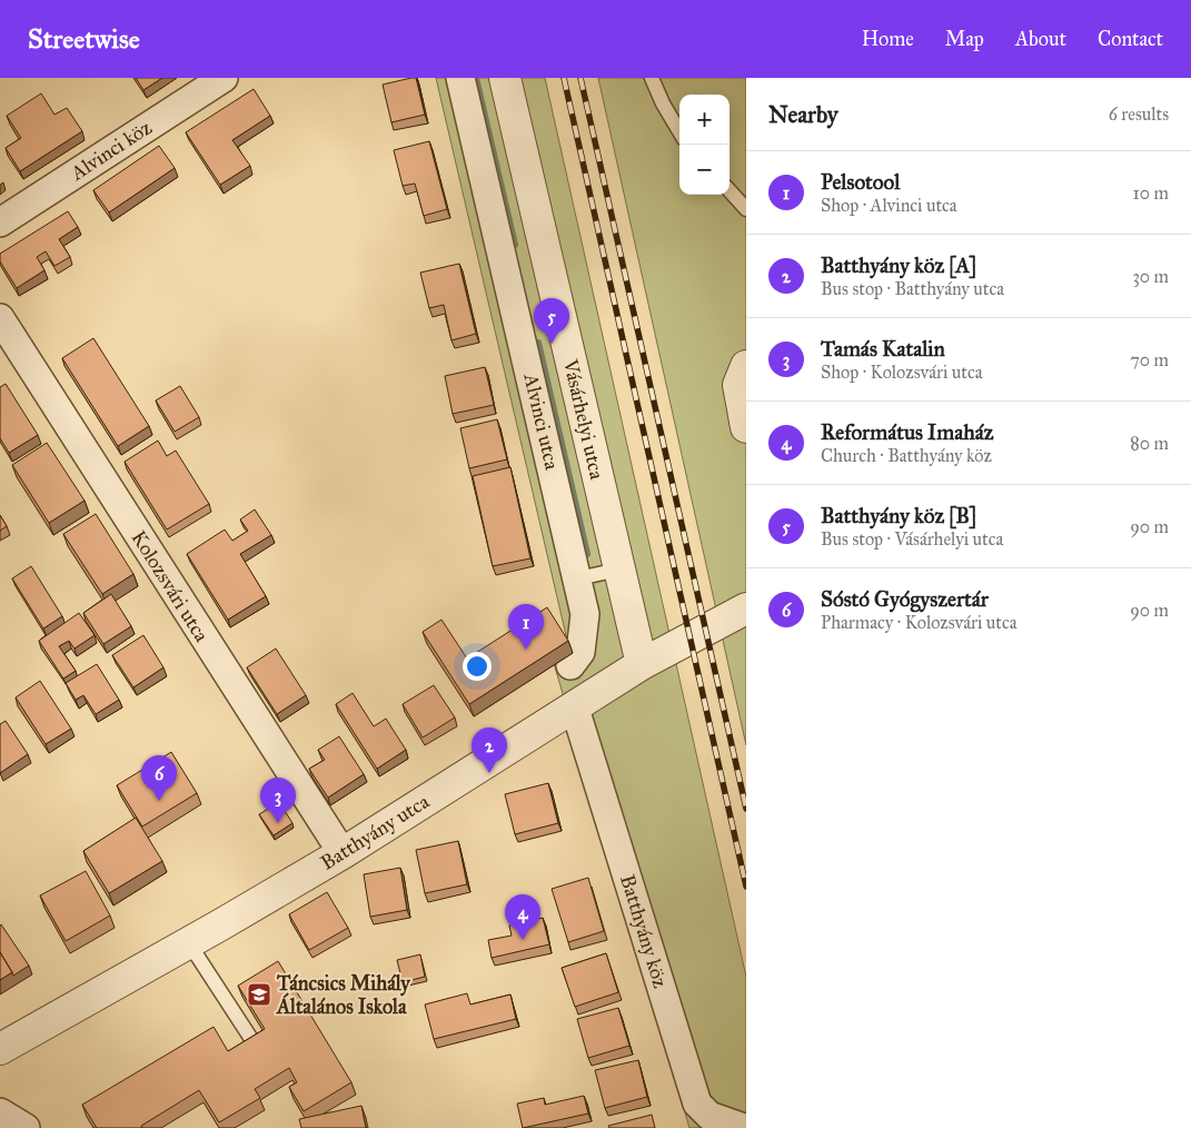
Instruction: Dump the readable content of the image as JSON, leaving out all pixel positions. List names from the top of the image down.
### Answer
{
  "streets": {
    "street": [
      "Alvinci köz",
      "Vásárhelyi utca",
      "Alvinci utca",
      "Kolozsvári utca",
      "Batthyány utca",
      "Batthyány köz"
    ]
  },
  "crossings": [
    ["Vásárhelyi utca", "Batthyány utca"],
    ["Kolozsvári utca", "Batthyány utca"],
    ["Batthyány utca", "Batthyány köz"]
  ],
  "places": {
    "school or university": ["Táncsics Mihály Általános Iskola"]
  },
  "page": {
    "header": "Streetwise",
    "nav": [
      "Home",
      "Map",
      "About",
      "Contact"
    ],
    "heading": ["Nearby", "6 results"],
    "map_buttons": ["+", "−"],
    "list": [
      {
        "mark": "1",
        "name": "Pelsotool",
        "note": "Shop · Alvinci utca",
        "value": "10 m"
      },
      {
        "mark": "2",
        "name": "Batthyány köz [A]",
        "note": "Bus stop · Batthyány utca",
        "value": "30 m"
      },
      {
        "mark": "3",
        "name": "Tamás Katalin",
        "note": "Shop · Kolozsvári utca",
        "value": "70 m"
      },
      {
        "mark": "4",
        "name": "Református Imaház",
        "note": "Church · Batthyány köz",
        "value": "80 m"
      },
      {
        "mark": "5",
        "name": "Batthyány köz [B]",
        "note": "Bus stop · Vásárhelyi utca",
        "value": "90 m"
      },
      {
        "mark": "6",
        "name": "Sóstó Gyógyszertár",
        "note": "Pharmacy · Kolozsvári utca",
        "value": "90 m"
      }
    ],
    "pins": [
      "5",
      "1",
      "2",
      "6",
      "3",
      "4"
    ]
  }
}
